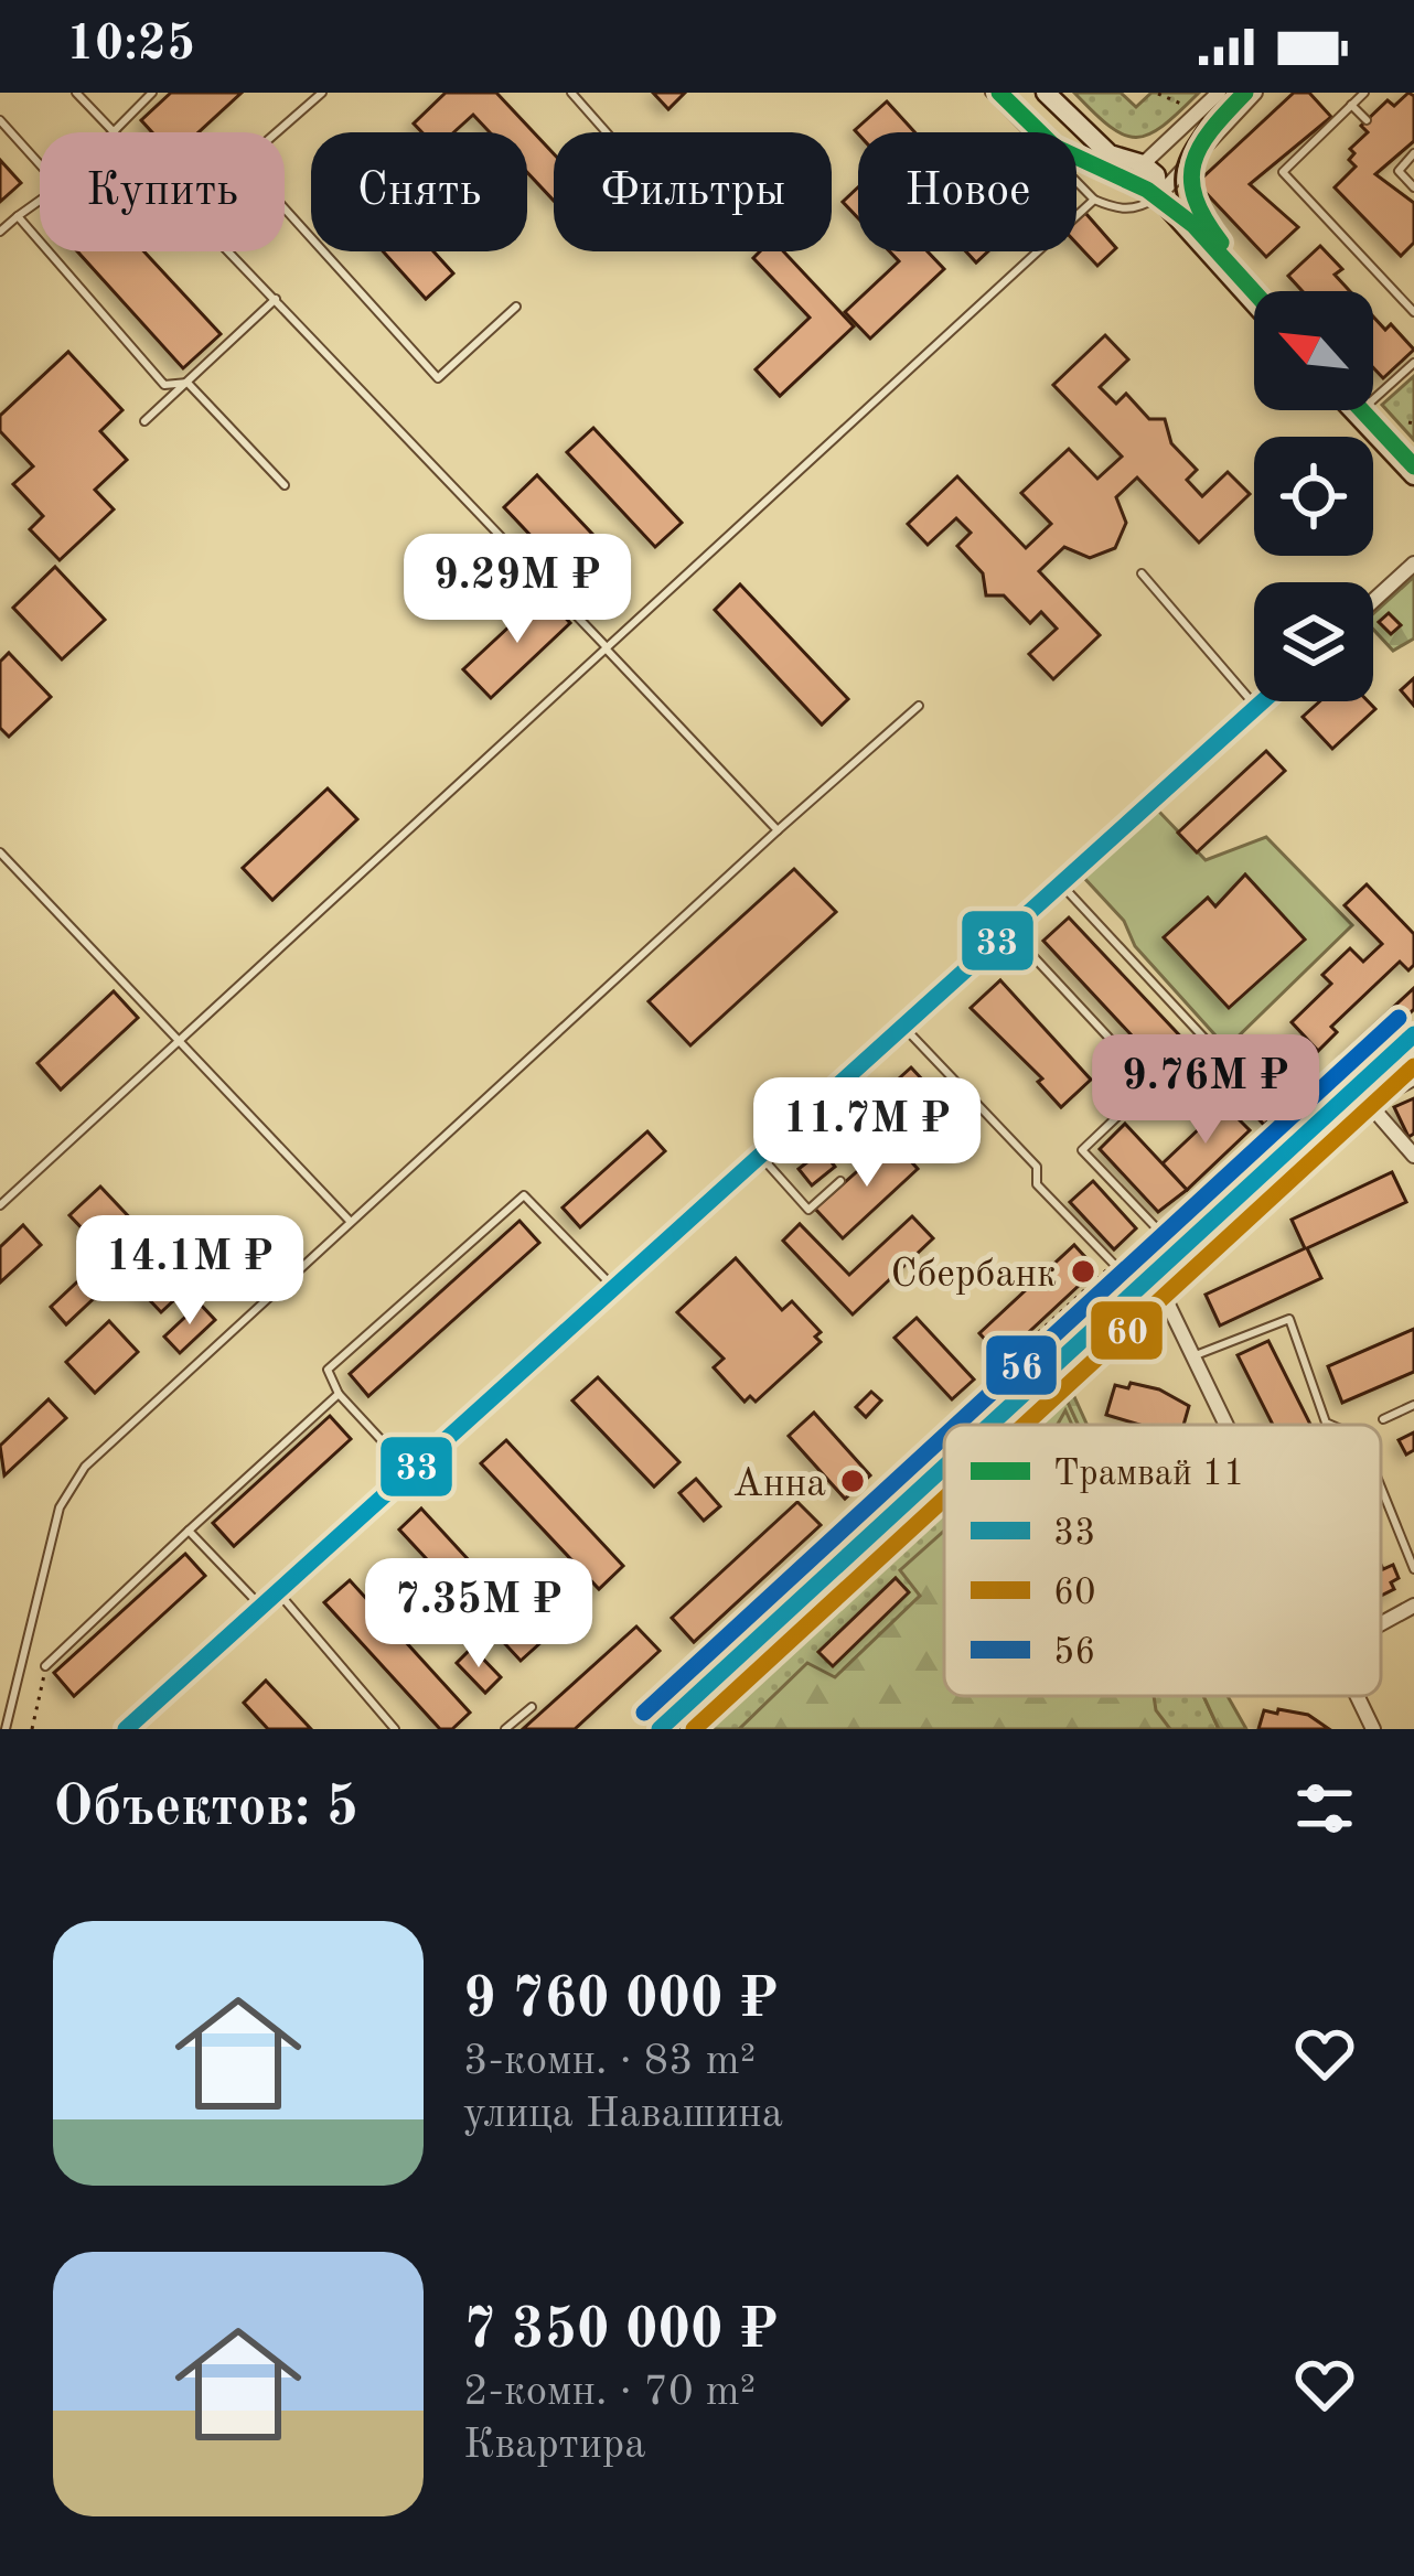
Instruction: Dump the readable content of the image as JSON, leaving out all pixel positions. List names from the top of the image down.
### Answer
{
  "places": ["Сбербанк", "Анна"],
  "lines": [
    "tram line 11",
    "transit line 33",
    "transit line 56",
    "transit line 60"
  ],
  "legend": [
    "Трамвай 11",
    "33",
    "60",
    "56"
  ],
  "north": "top left",
  "page": {
    "status": "10:25",
    "chip": [
      "Купить",
      "Снять",
      "Фильтры",
      "Новое"
    ],
    "price": [
      "9.29M ₽",
      "9.76M ₽",
      "11.7M ₽",
      "14.1M ₽",
      "7.35M ₽"
    ],
    "heading": "Объектов: 5",
    "list": [
      {
        "name": "9 760 000 ₽",
        "note": "3-комн. · 83 m² · улица Навашина"
      },
      {
        "name": "7 350 000 ₽",
        "note": "2-комн. · 70 m² · Квартира"
      }
    ]
  }
}
